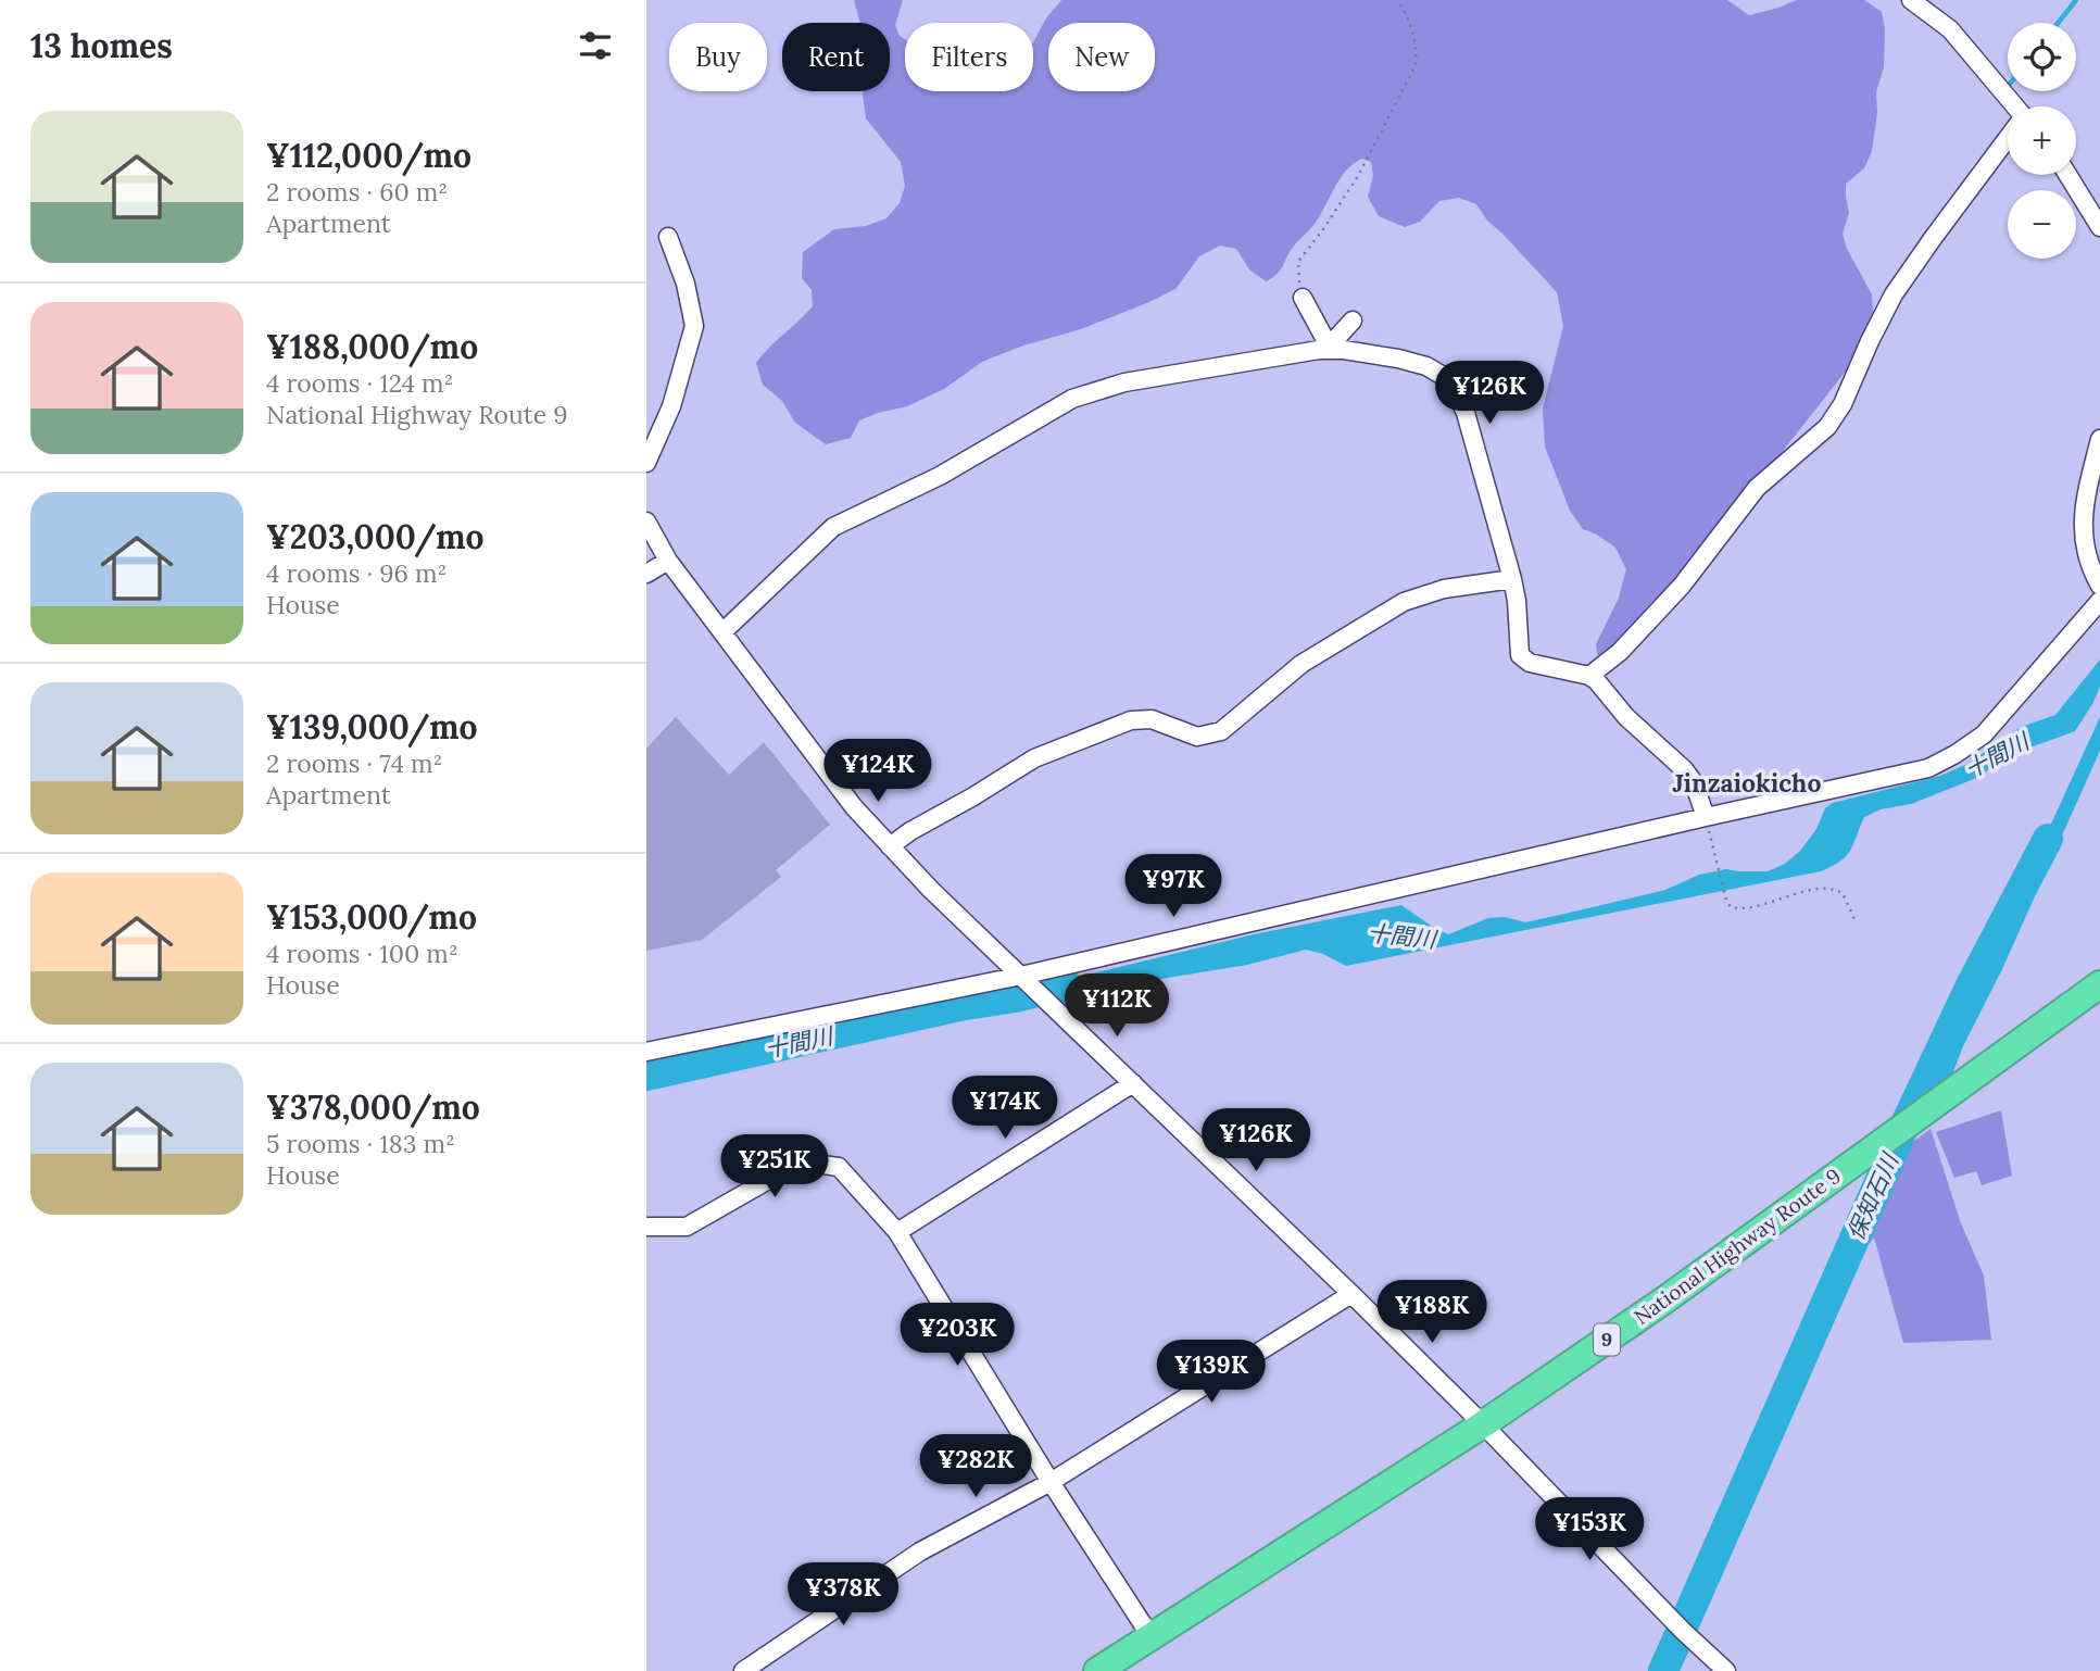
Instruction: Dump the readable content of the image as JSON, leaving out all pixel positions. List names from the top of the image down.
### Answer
{
  "streets": {
    "highway": ["National Highway Route 9", "9"]
  },
  "districts": ["Jinzaiokicho"],
  "water": ["十間川", "保知石川"],
  "page": {
    "heading": "13 homes",
    "map_buttons": ["+", "−"],
    "chip": [
      "Buy",
      "Rent",
      "Filters",
      "New"
    ],
    "list": [
      {
        "name": "¥112,000/mo",
        "note": "2 rooms · 60 m² · Apartment"
      },
      {
        "name": "¥188,000/mo",
        "note": "4 rooms · 124 m² · National Highway Route 9"
      },
      {
        "name": "¥203,000/mo",
        "note": "4 rooms · 96 m² · House"
      },
      {
        "name": "¥139,000/mo",
        "note": "2 rooms · 74 m² · Apartment"
      },
      {
        "name": "¥153,000/mo",
        "note": "4 rooms · 100 m² · House"
      },
      {
        "name": "¥378,000/mo",
        "note": "5 rooms · 183 m² · House"
      }
    ],
    "price": [
      "¥126K",
      "¥124K",
      "¥97K",
      "¥112K",
      "¥174K",
      "¥126K",
      "¥251K",
      "¥188K",
      "¥203K",
      "¥139K",
      "¥282K",
      "¥153K",
      "¥378K"
    ]
  }
}
